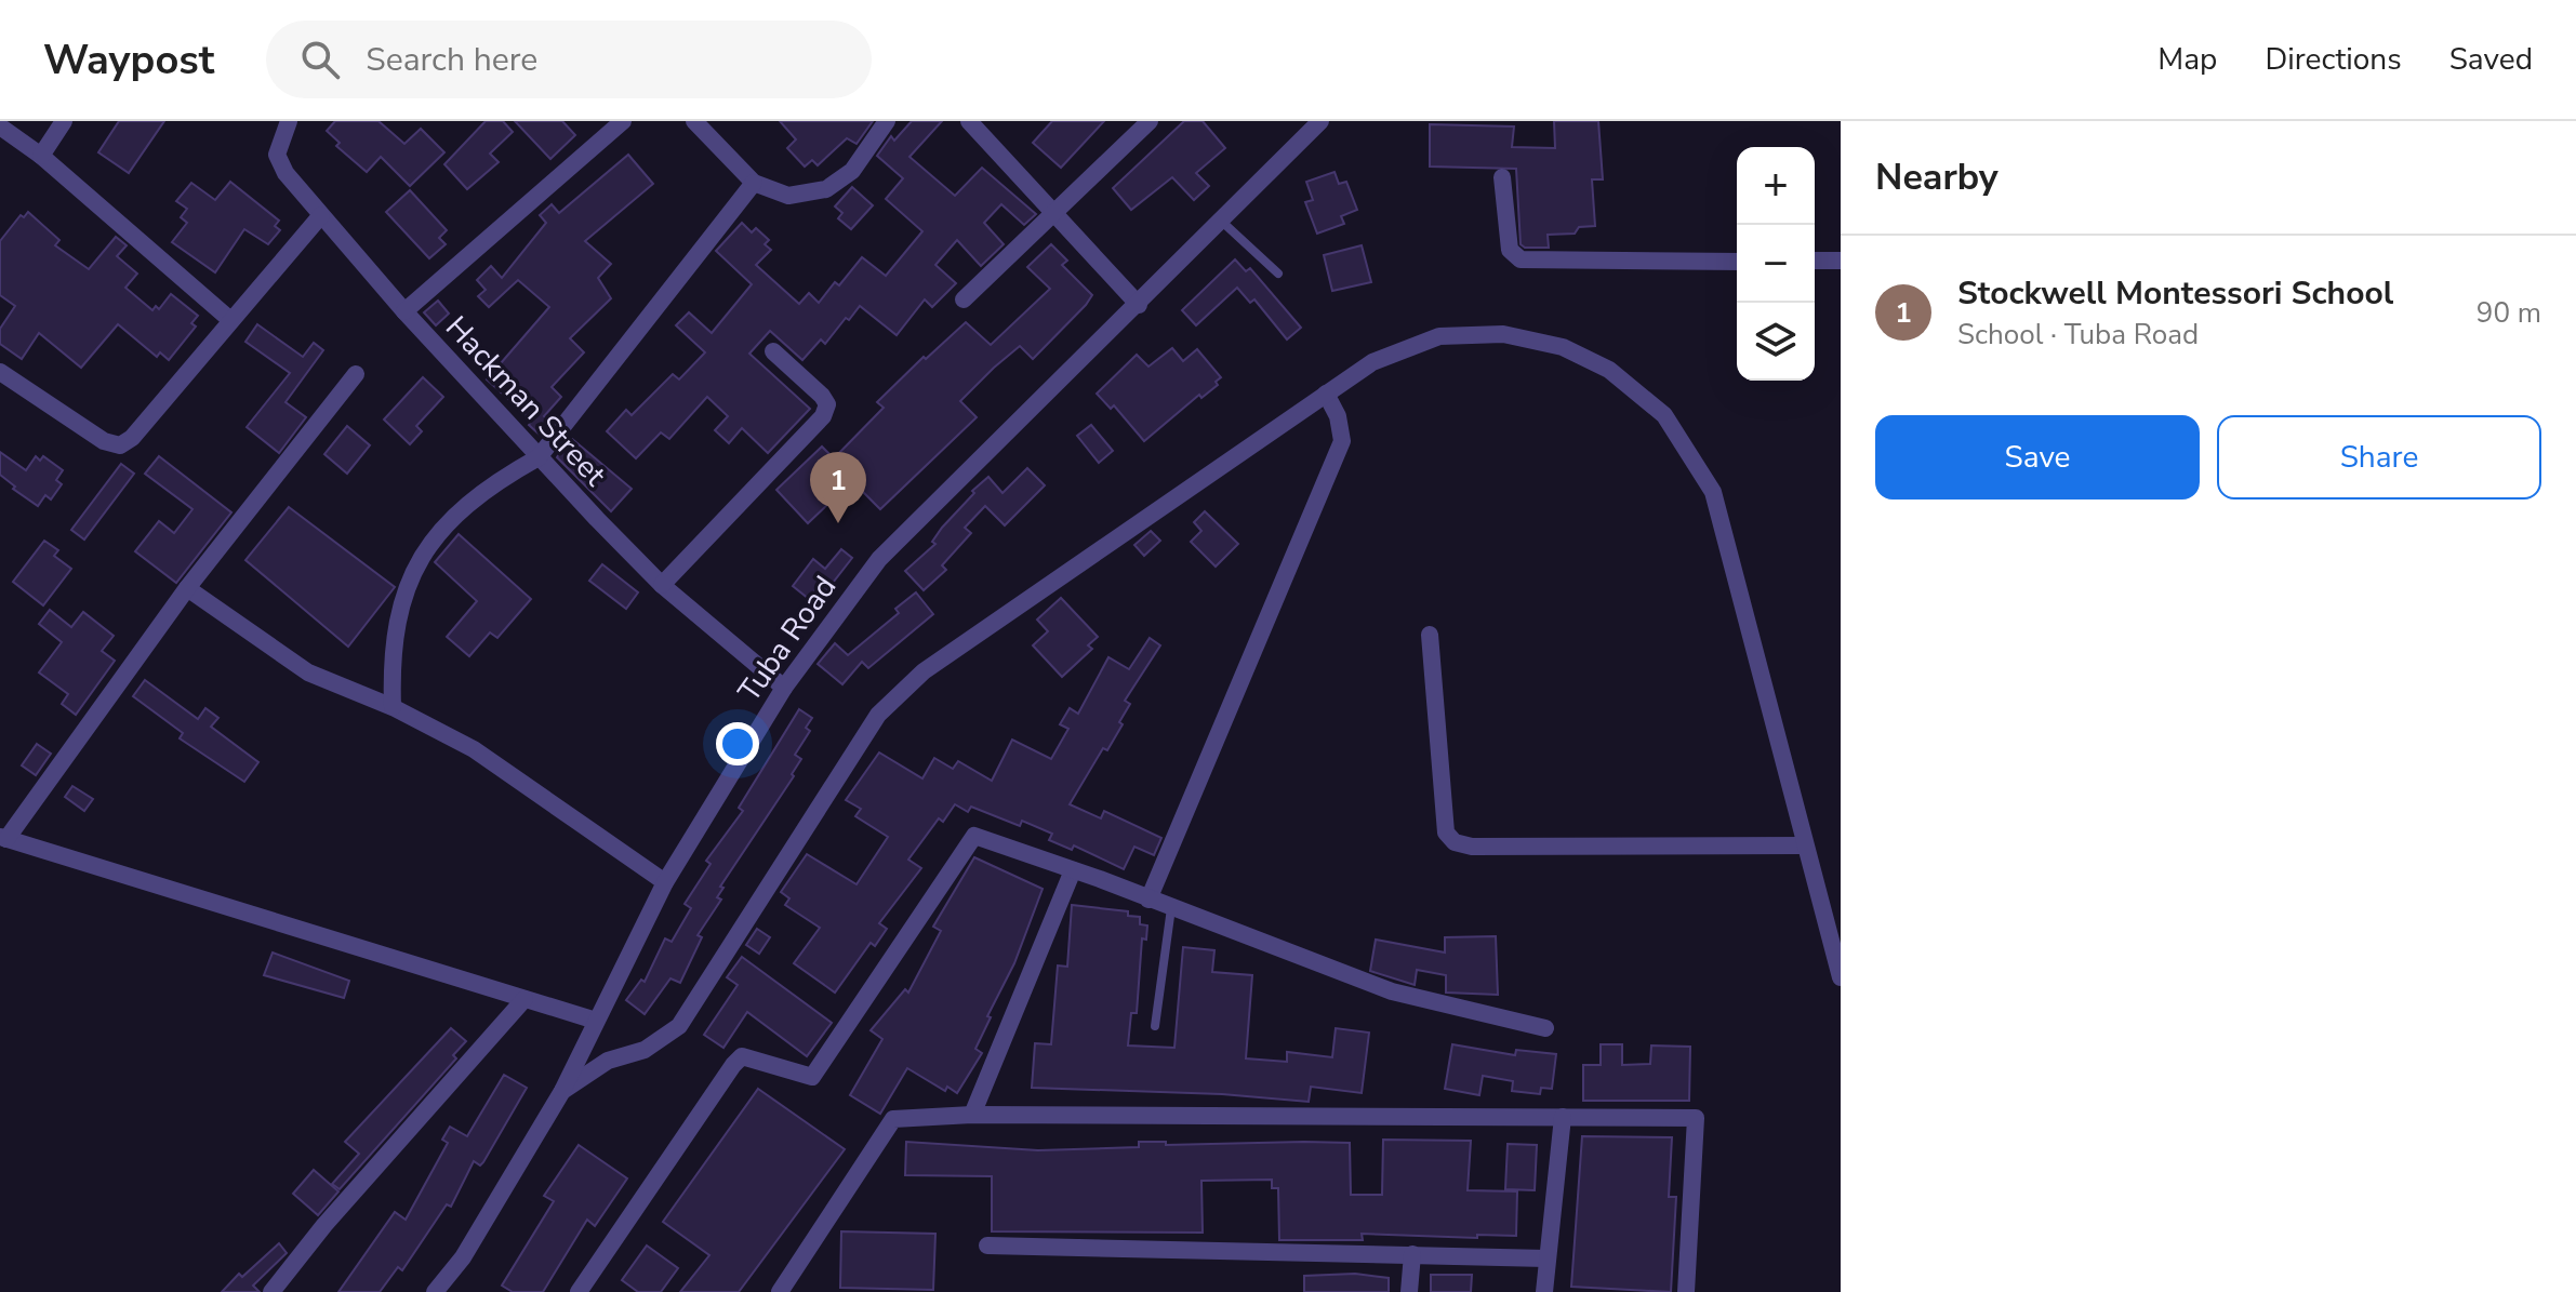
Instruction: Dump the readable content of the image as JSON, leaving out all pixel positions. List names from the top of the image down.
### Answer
{
  "streets": {
    "street": ["Hackman Street", "Tuba Road"]
  },
  "crossings": [
    ["Hackman Street", "Tuba Road"]
  ],
  "page": {
    "header": "Waypost",
    "search": "Search here",
    "nav": ["Map", "Directions", "Saved"],
    "heading": "Nearby",
    "map_buttons": ["+", "−"],
    "list": [
      {
        "mark": "1",
        "name": "Stockwell Montessori School",
        "note": "School · Tuba Road",
        "value": "90 m"
      }
    ],
    "buttons": ["Save", "Share"],
    "pins": "1"
  }
}
